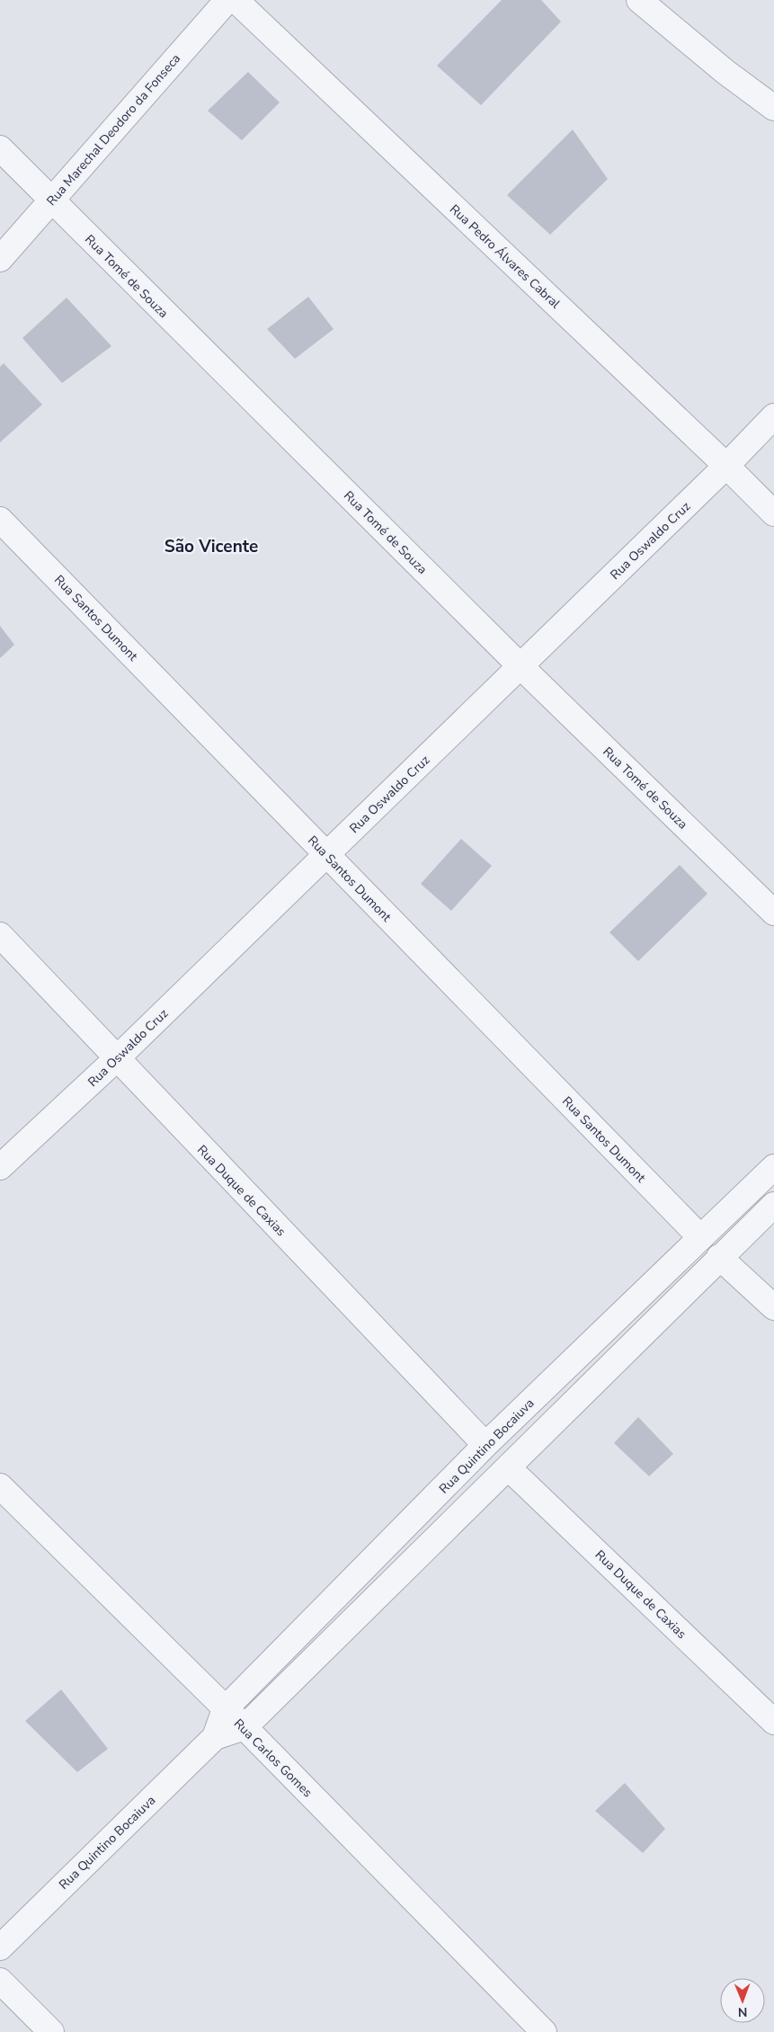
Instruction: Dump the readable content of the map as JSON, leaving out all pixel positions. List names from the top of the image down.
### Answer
{
  "streets": {
    "street": [
      "Rua Marechal Deodoro da Fonseca",
      "Rua Pedro Álvares Cabral",
      "Rua Tomé de Souza",
      "Rua Oswaldo Cruz",
      "Rua Santos Dumont",
      "Rua Duque de Caxias",
      "Rua Quintino Bocaiuva",
      "Rua Carlos Gomes"
    ]
  },
  "crossings": [
    ["Rua Marechal Deodoro da Fonseca", "Rua Tomé de Souza"],
    ["Rua Pedro Álvares Cabral", "Rua Oswaldo Cruz"],
    ["Rua Tomé de Souza", "Rua Oswaldo Cruz"],
    ["Rua Oswaldo Cruz", "Rua Santos Dumont"],
    ["Rua Oswaldo Cruz", "Rua Duque de Caxias"],
    ["Rua Santos Dumont", "Rua Quintino Bocaiuva"],
    ["Rua Duque de Caxias", "Rua Quintino Bocaiuva"],
    ["Rua Quintino Bocaiuva", "Rua Carlos Gomes"]
  ],
  "districts": ["São Vicente"],
  "north": "bottom"
}
